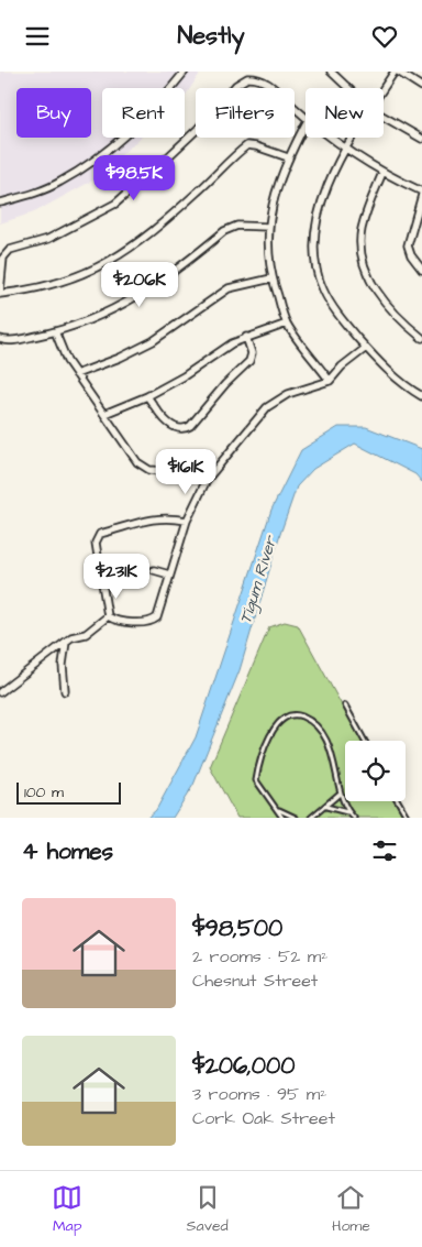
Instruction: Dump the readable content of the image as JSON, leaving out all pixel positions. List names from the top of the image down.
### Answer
{
  "water": ["Tigum River"],
  "scale_bar": "100 m",
  "page": {
    "header": "Nestly",
    "chip": [
      "Buy",
      "Rent",
      "Filters",
      "New"
    ],
    "price": [
      "$98.5K",
      "$206K",
      "$161K",
      "$231K"
    ],
    "scale": "100 m",
    "heading": "4 homes",
    "list": [
      {
        "name": "$98,500",
        "note": "2 rooms · 52 m² · Chesnut Street"
      },
      {
        "name": "$206,000",
        "note": "3 rooms · 95 m² · Cork Oak Street"
      }
    ],
    "tabs": ["Map", "Saved", "Home"]
  }
}
